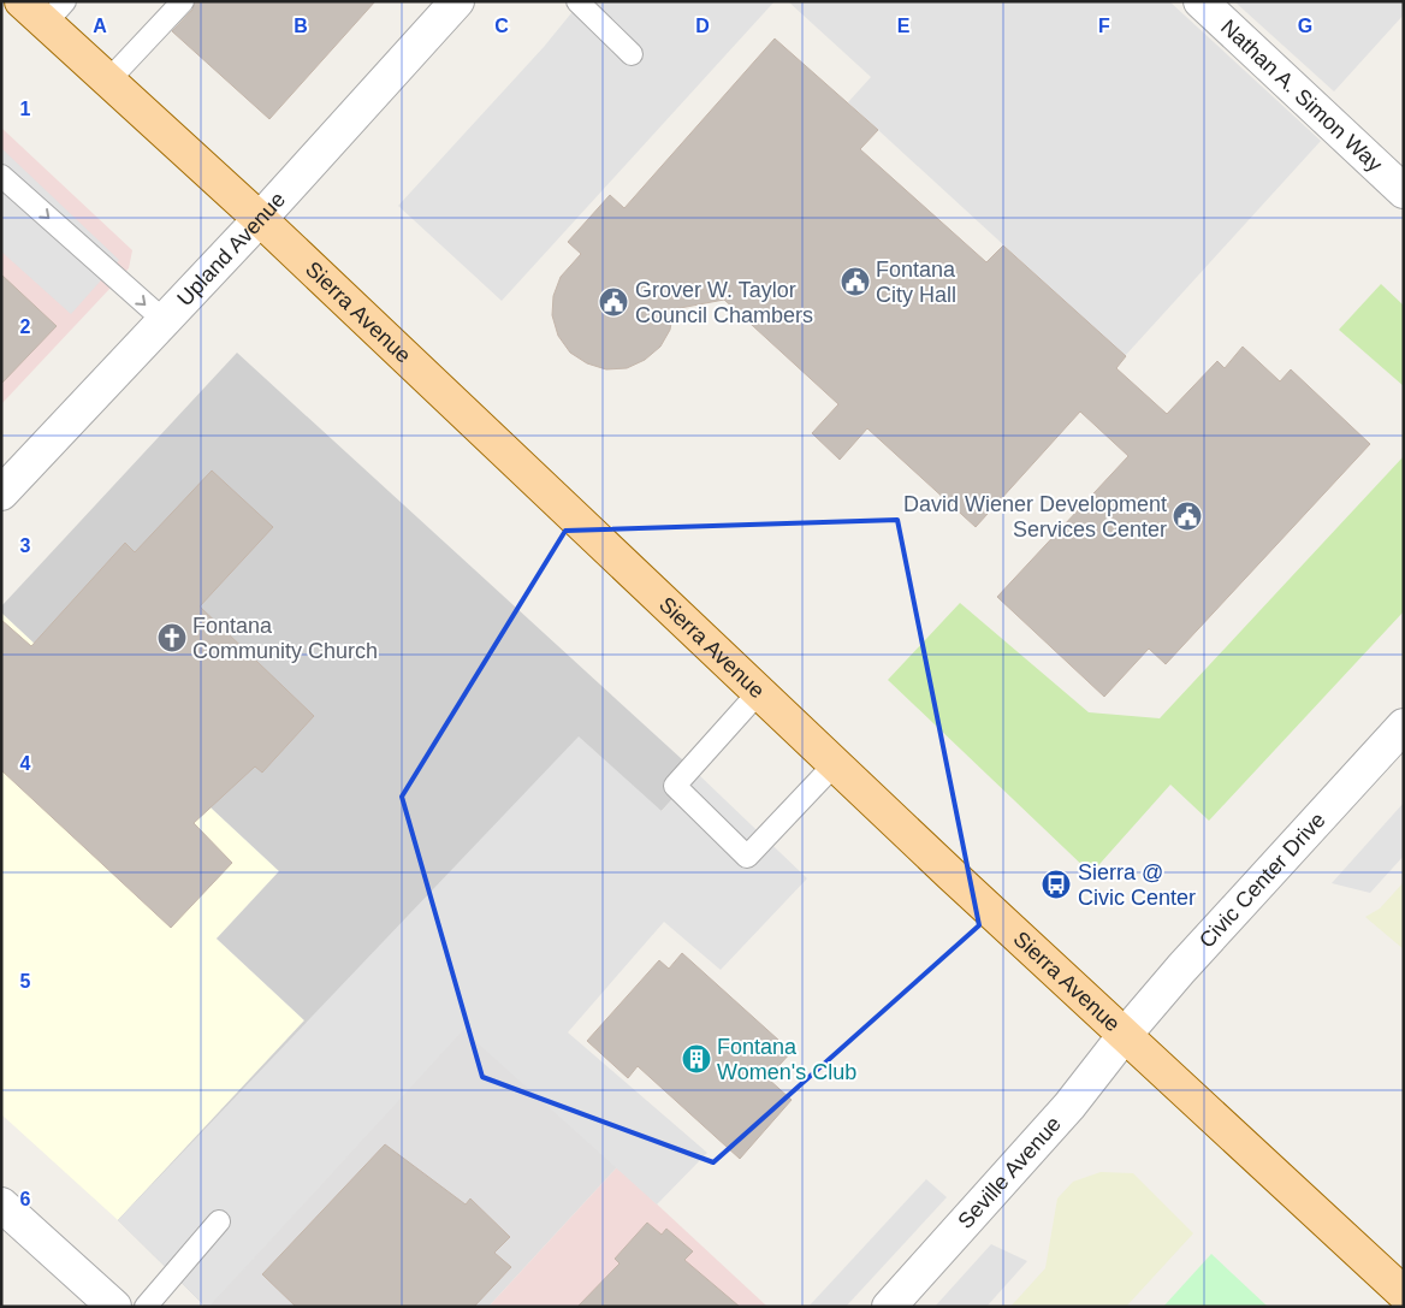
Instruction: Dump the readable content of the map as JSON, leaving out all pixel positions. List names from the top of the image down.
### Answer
{
  "streets": {
    "main road": ["Sierra Avenue"],
    "street": [
      "Nathan A. Simon Way",
      "Upland Avenue",
      "Civic Center Drive",
      "Seville Avenue"
    ]
  },
  "crossings": [
    ["Upland Avenue", "Sierra Avenue"],
    ["Sierra Avenue", "Civic Center Drive"],
    ["Sierra Avenue", "Seville Avenue"],
    ["Civic Center Drive", "Seville Avenue"]
  ],
  "places": {
    "public building": ["Fontana City Hall", "Grover W. Taylor Council Chambers", "David Wiener Development Services Center"],
    "church": ["Fontana Community Church"],
    "bus stop": ["Sierra @ Civic Center"],
    "building": ["Fontana Women's Club"]
  },
  "grid": {
    "columns": [
      "A",
      "B",
      "C",
      "D",
      "E",
      "F",
      "G"
    ],
    "rows": [
      "1",
      "2",
      "3",
      "4",
      "5",
      "6"
    ]
  }
}
